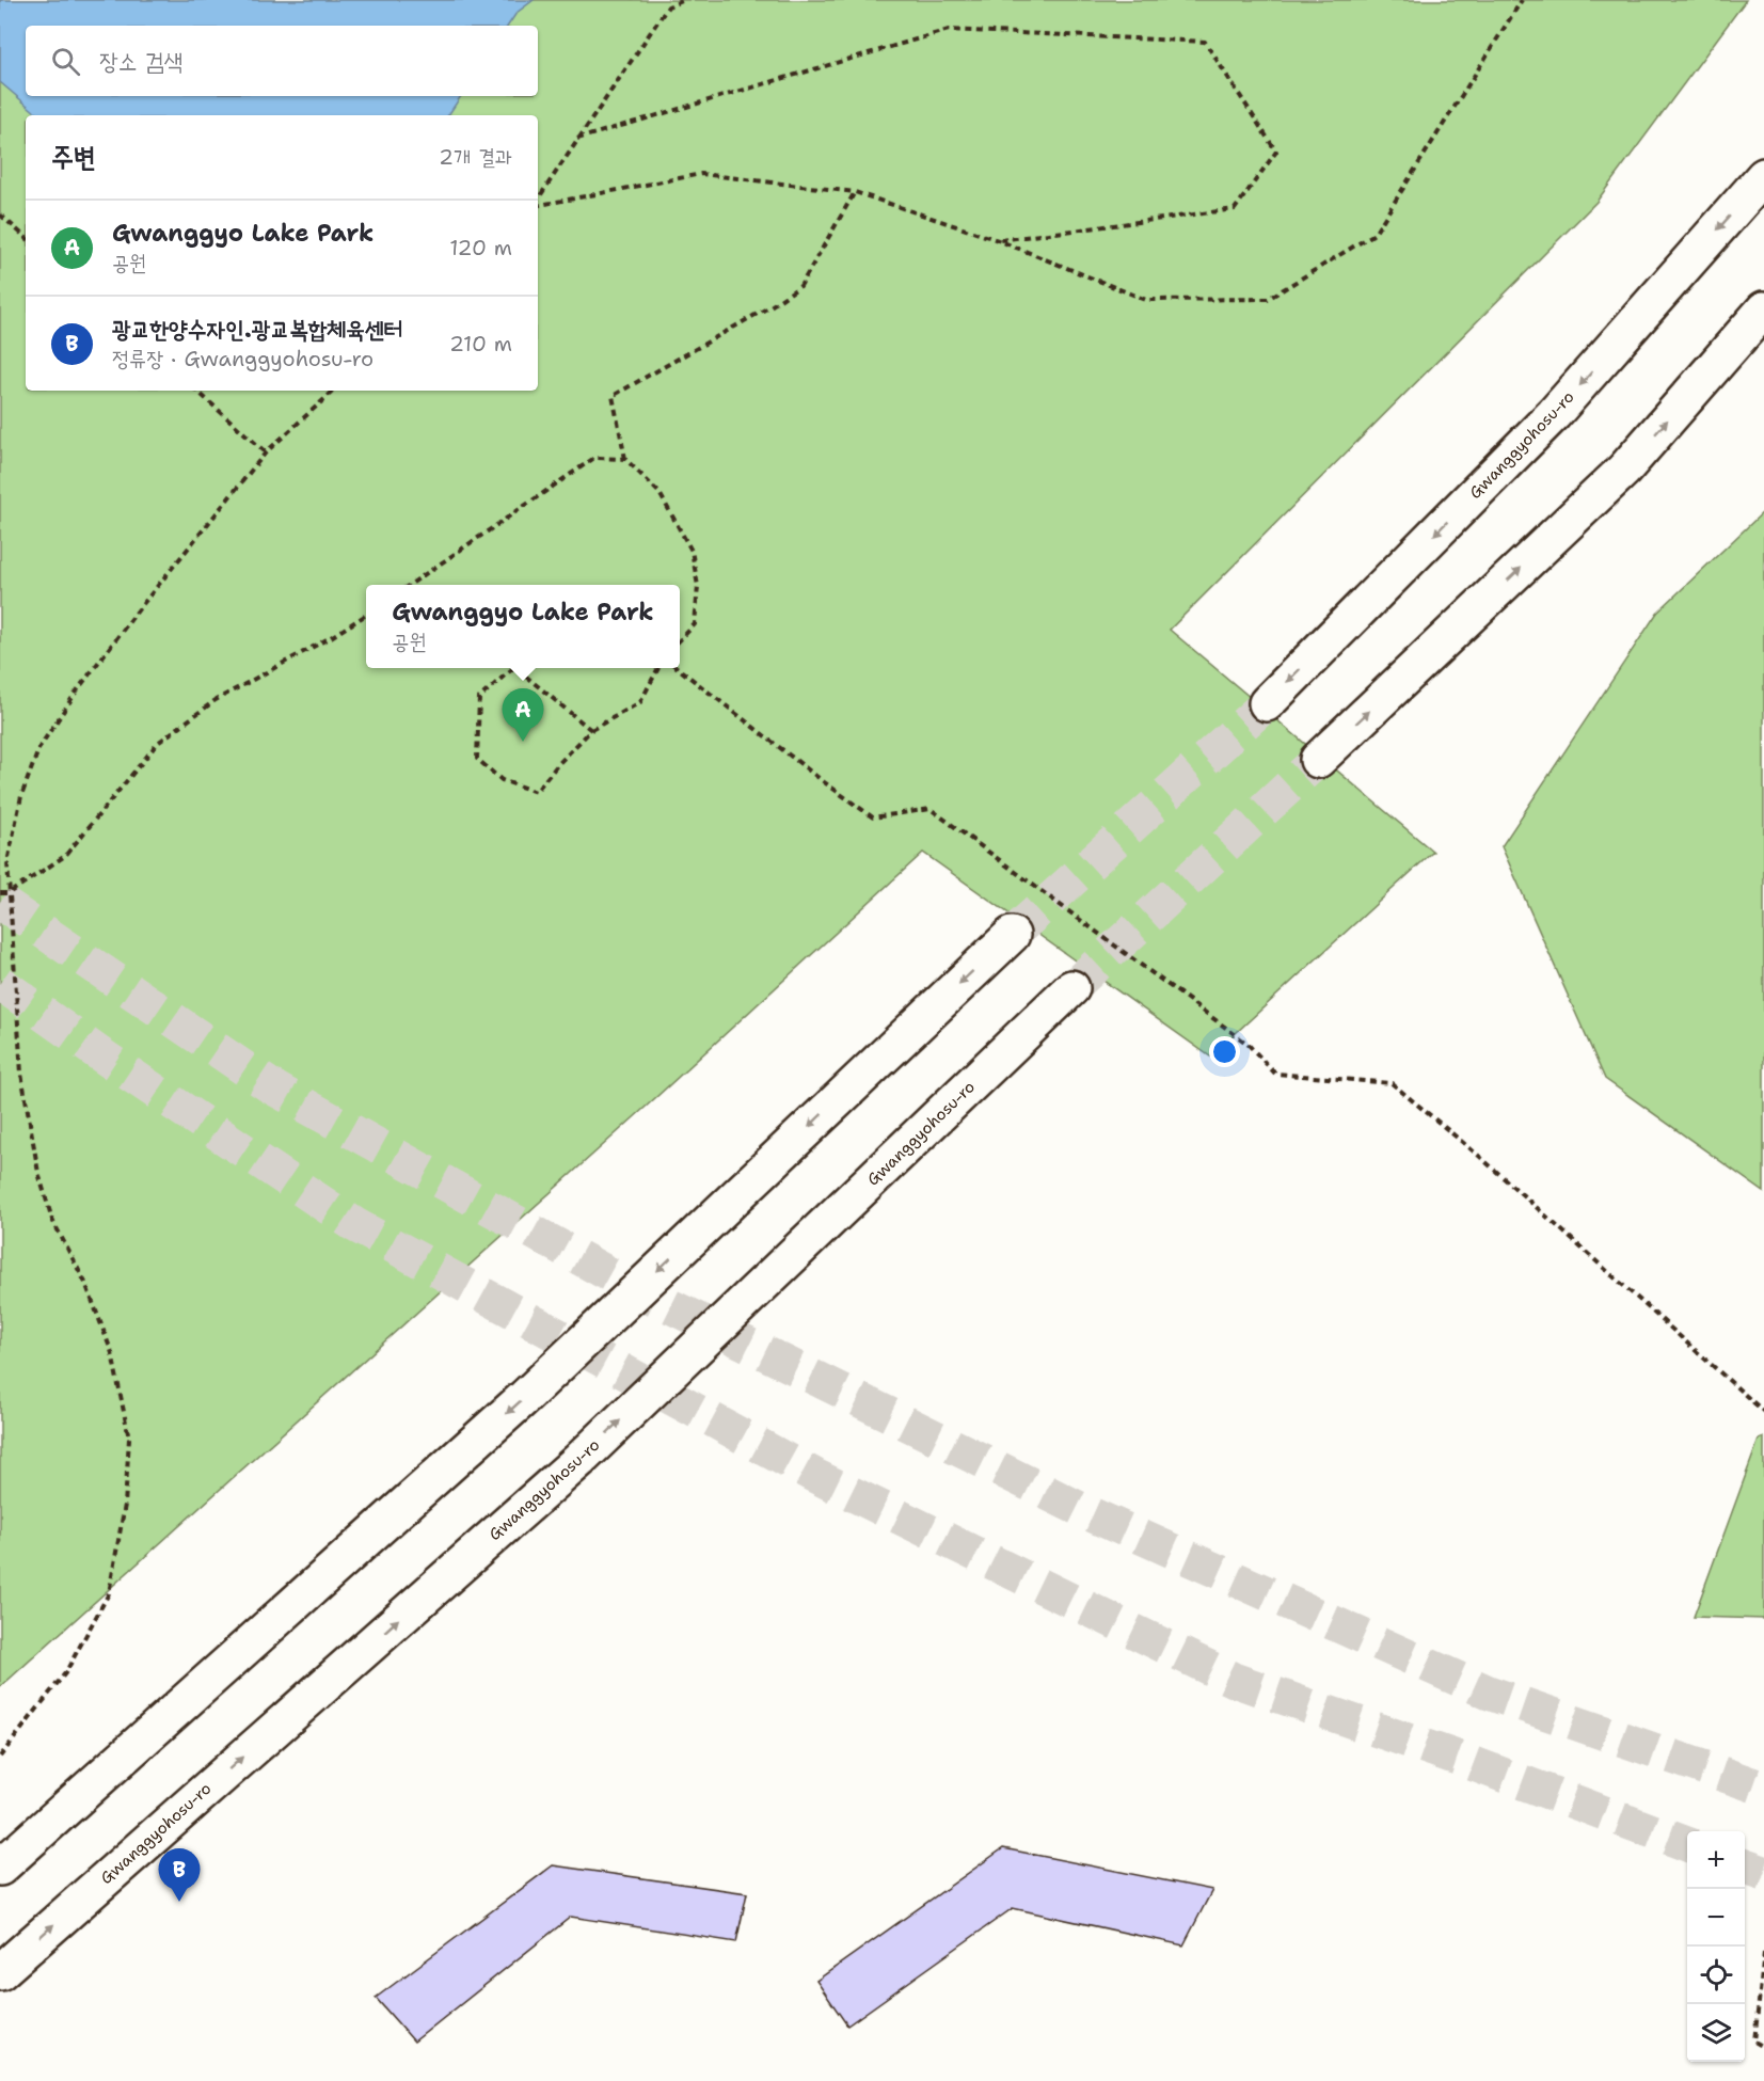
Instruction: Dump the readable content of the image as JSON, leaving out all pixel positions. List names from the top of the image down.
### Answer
{
  "streets": {
    "main road": ["Gwanggyohosu-ro"]
  },
  "page": {
    "search": "장소 검색",
    "heading": ["주변", "2개 결과"],
    "list": [
      {
        "mark": "A",
        "name": "Gwanggyo Lake Park",
        "note": "공원",
        "value": "120 m"
      },
      {
        "mark": "B",
        "name": "광교한양수자인.광교복합체육센터",
        "note": "정류장 · Gwanggyohosu-ro",
        "value": "210 m"
      }
    ],
    "popup": ["Gwanggyo Lake Park", "공원"],
    "pins": ["A", "B"],
    "map_buttons": ["+", "−"]
  }
}
